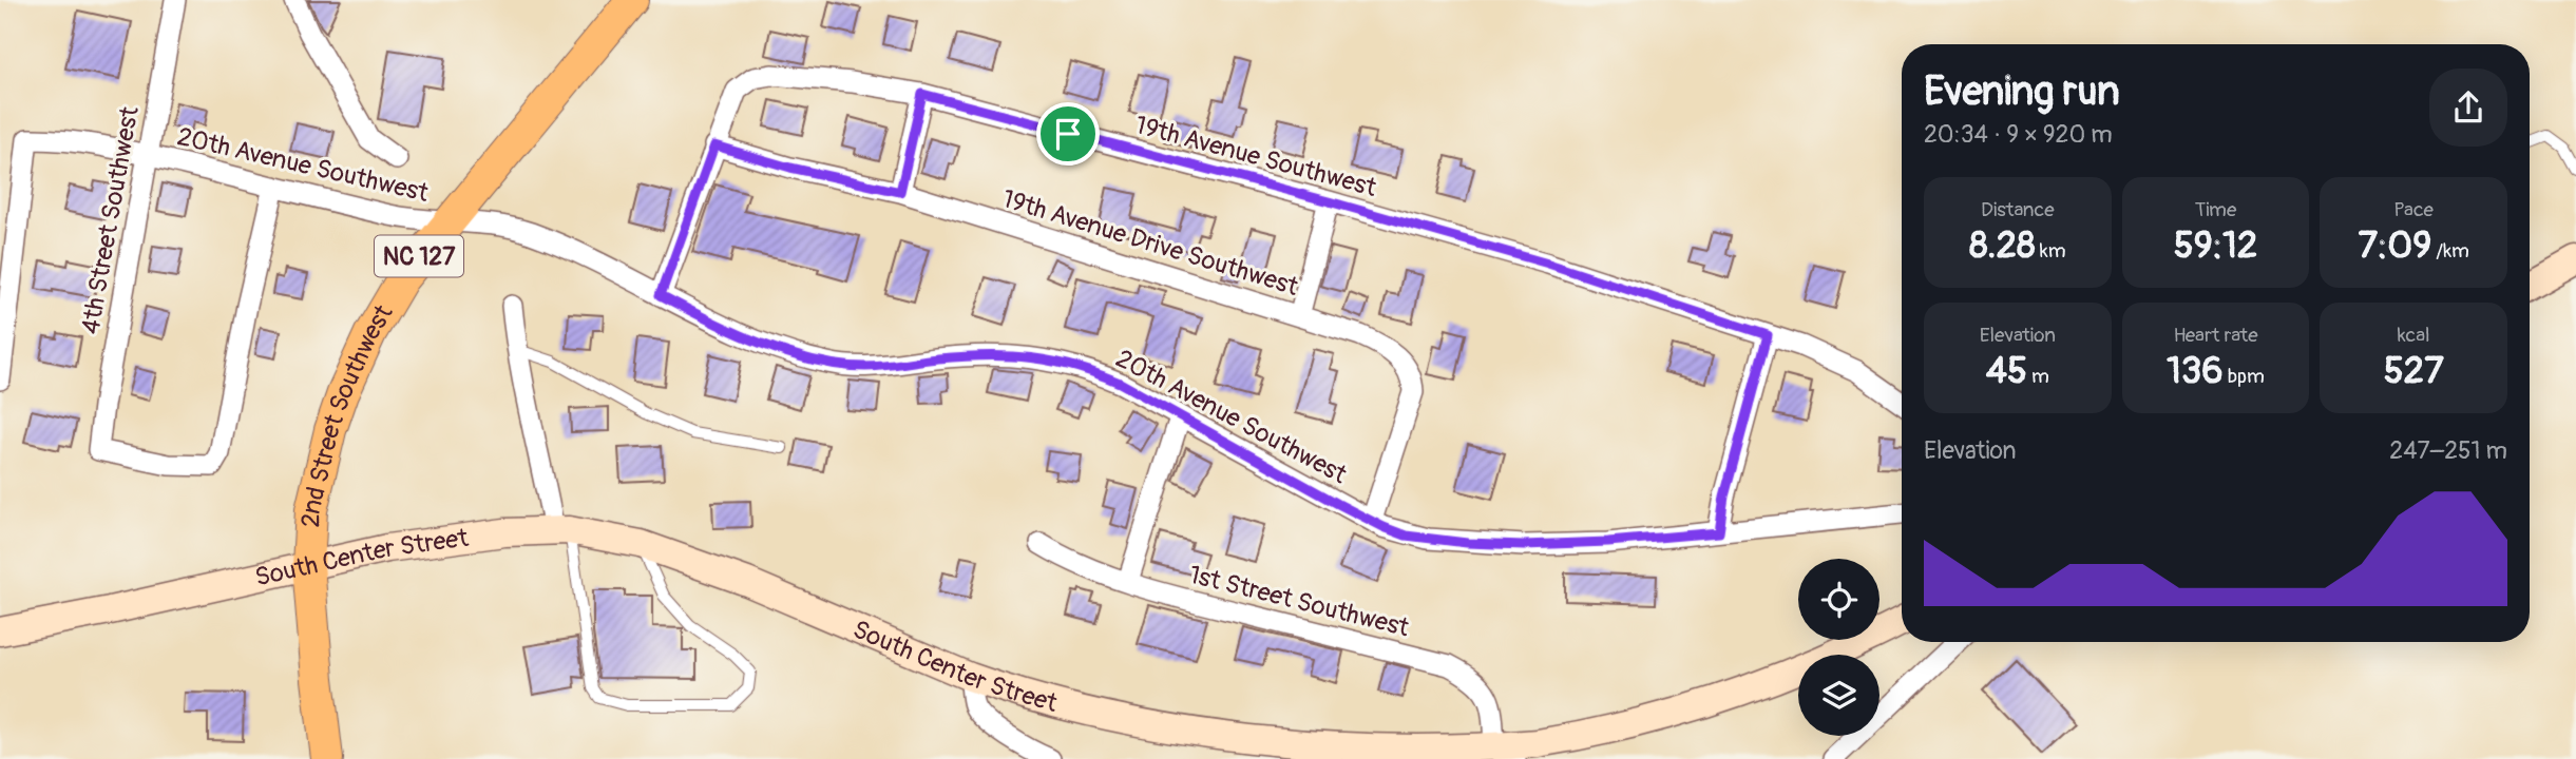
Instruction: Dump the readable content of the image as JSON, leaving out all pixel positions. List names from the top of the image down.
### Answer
{
  "streets": {
    "main road": ["NC 127", "2nd Street Southwest"],
    "street": [
      "19th Avenue Southwest",
      "20th Avenue Southwest",
      "4th Street Southwest",
      "19th Avenue Drive Southwest",
      "South Center Street",
      "1st Street Southwest"
    ]
  },
  "crossings": [
    ["19th Avenue Southwest", "20th Avenue Southwest"],
    ["19th Avenue Southwest", "19th Avenue Drive Southwest"],
    ["20th Avenue Southwest", "4th Street Southwest"],
    ["20th Avenue Southwest", "19th Avenue Drive Southwest"],
    ["20th Avenue Southwest", "2nd Street Southwest"],
    ["NC 127", "2nd Street Southwest"],
    ["NC 127", "South Center Street"],
    ["2nd Street Southwest", "South Center Street"],
    ["South Center Street", "1st Street Southwest"]
  ],
  "page": {
    "heading": ["Evening run", "20:34 · 9 × 920 m"],
    "stats": [
      ["Distance", "8.28 km"],
      ["Time", "59:12"],
      ["Pace", "7:09 /km"],
      ["Elevation", "45 m"],
      ["Heart rate", "136 bpm"],
      ["kcal", "527"]
    ],
    "chart": ["Elevation", "247–251 m"]
  }
}
